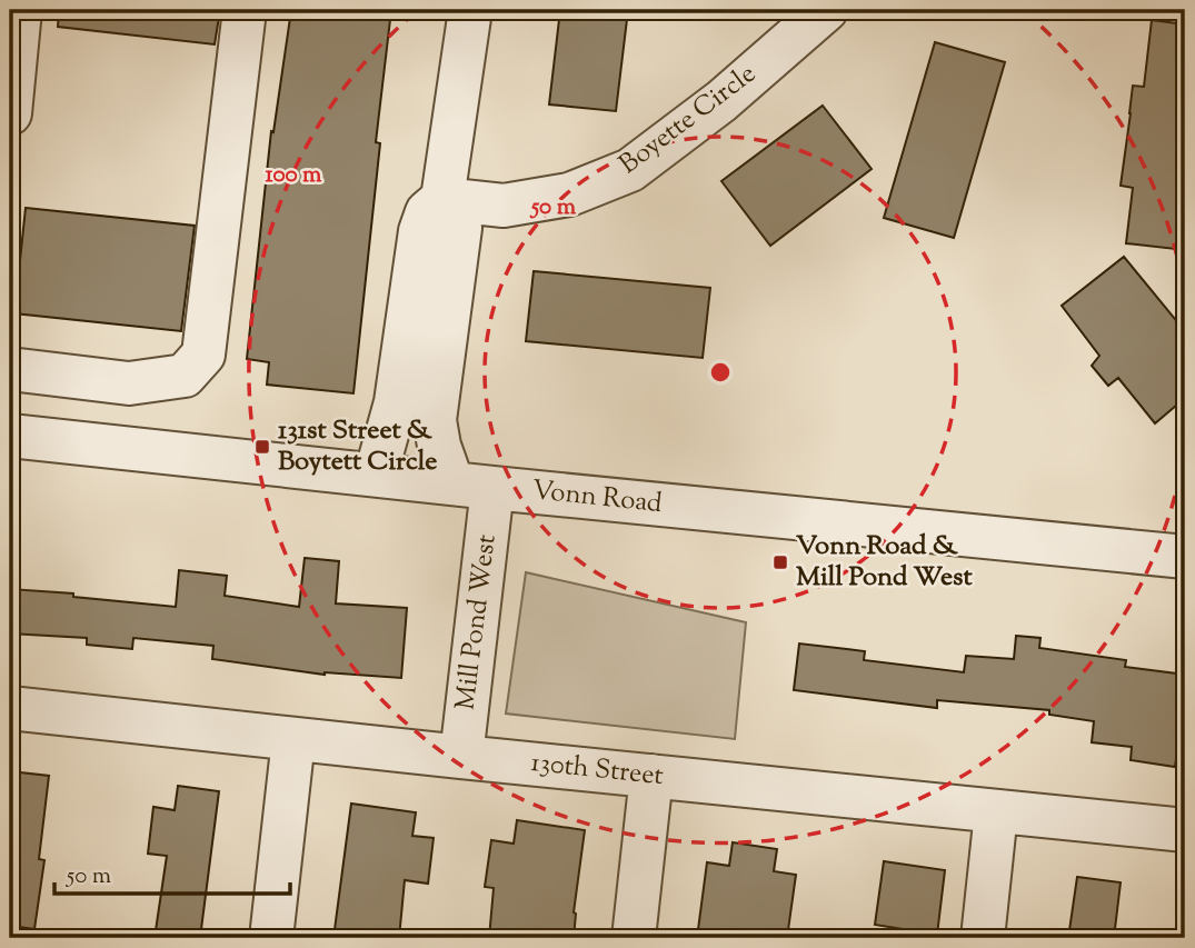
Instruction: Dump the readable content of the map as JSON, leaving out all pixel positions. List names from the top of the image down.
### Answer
{
  "streets": {
    "street": [
      "Boyette Circle",
      "Vonn Road",
      "Mill Pond West",
      "130th Street"
    ]
  },
  "crossings": [
    ["Vonn Road", "Mill Pond West"],
    ["Mill Pond West", "130th Street"]
  ],
  "places": {
    "transit": ["131st Street & Boytett Circle", "Vonn Road & Mill Pond West"]
  },
  "scale_bar": "50 m",
  "rings": ["100 m", "50 m"]
}
